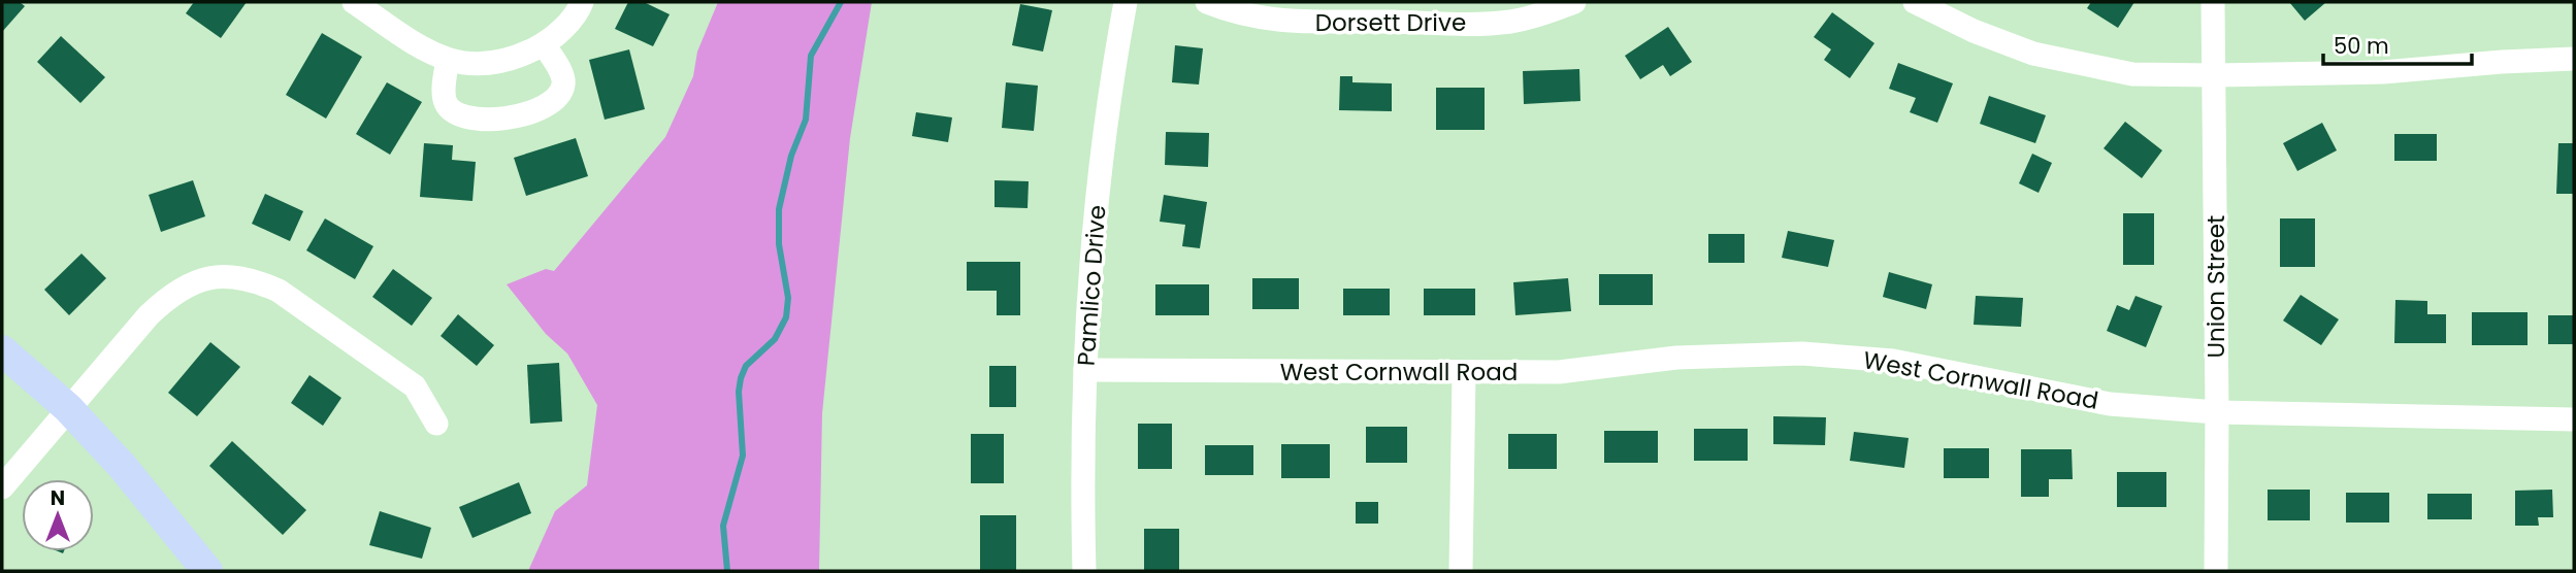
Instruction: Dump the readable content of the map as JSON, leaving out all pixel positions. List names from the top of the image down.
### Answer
{
  "streets": {
    "street": [
      "Dorsett Drive",
      "Pamlico Drive",
      "Union Street",
      "West Cornwall Road"
    ]
  },
  "crossings": [
    ["Pamlico Drive", "West Cornwall Road"],
    ["Union Street", "West Cornwall Road"]
  ],
  "scale_bar": "50 m",
  "north": "top"
}
